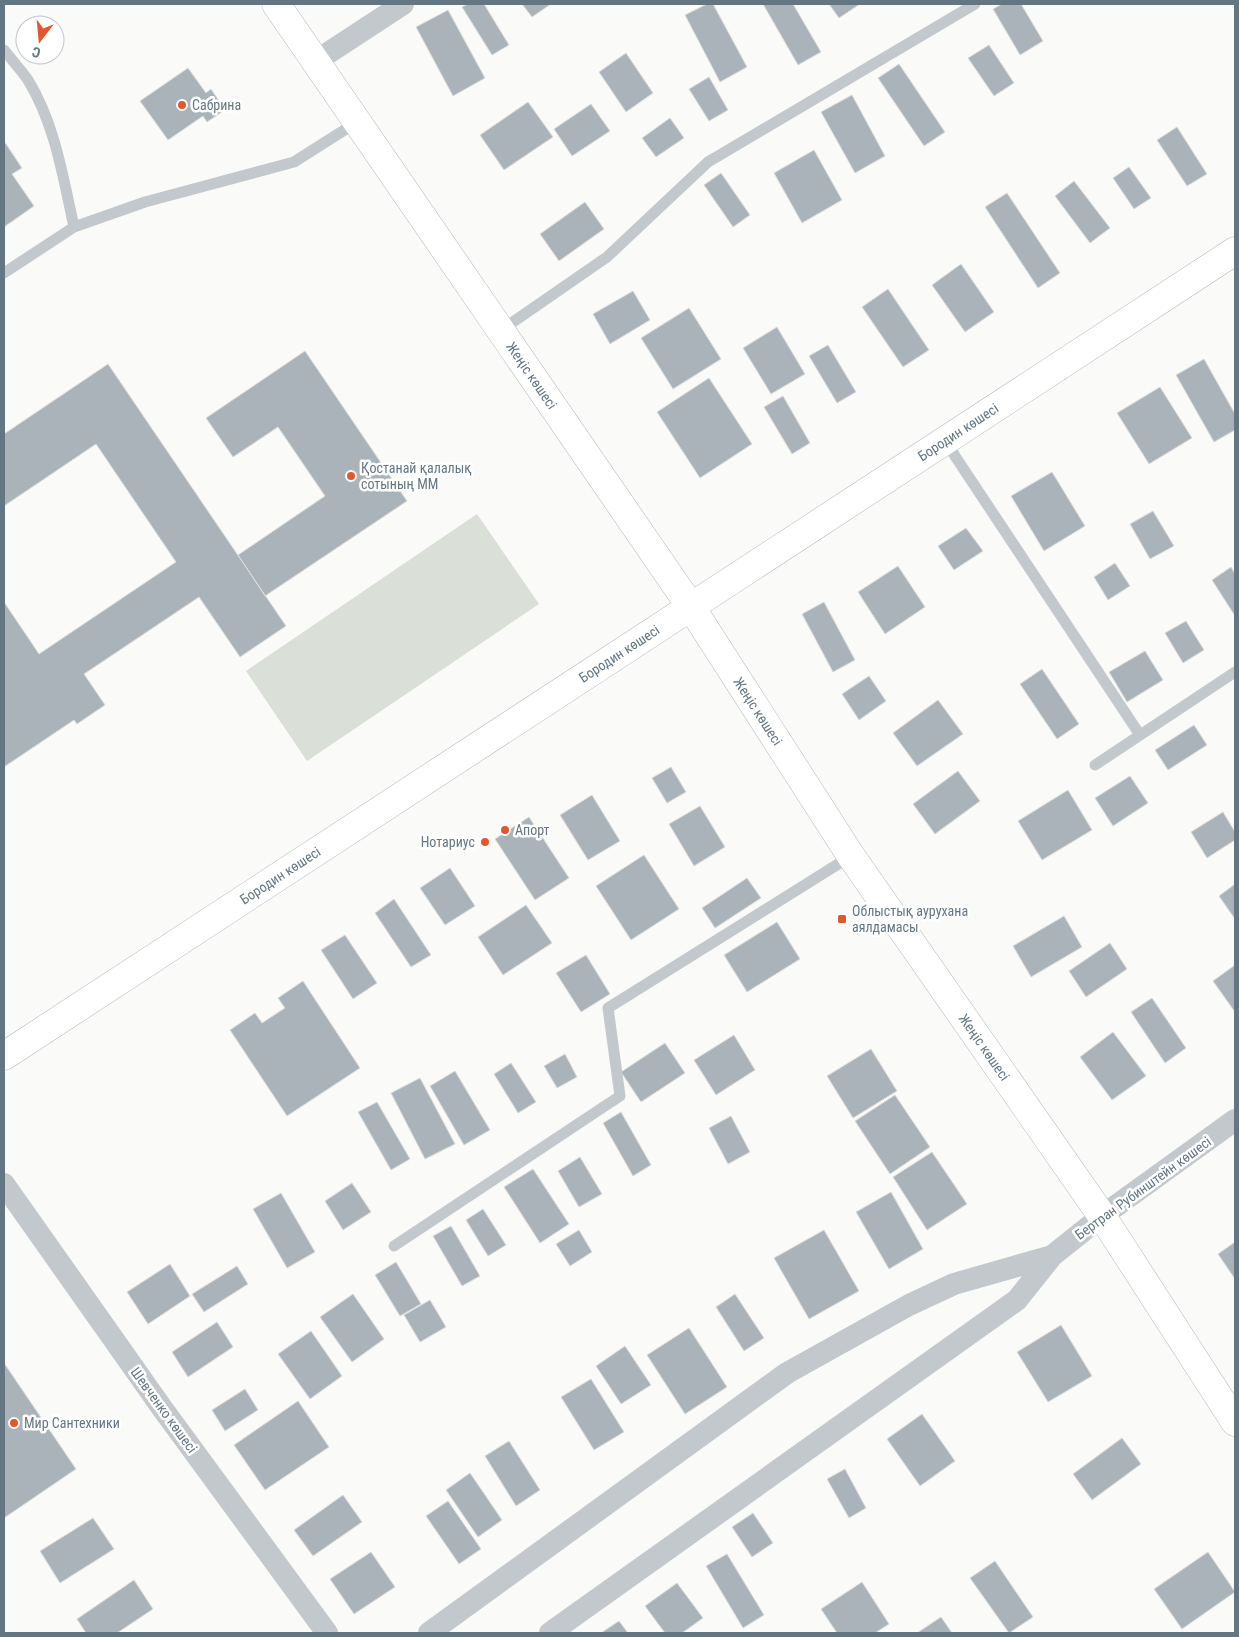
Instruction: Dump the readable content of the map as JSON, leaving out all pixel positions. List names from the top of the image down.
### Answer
{
  "streets": {
    "street": [
      "Жеңіс көшесі",
      "Бородин көшесі",
      "Бертран Рубинштейн көшесі",
      "Шевченко көшесі"
    ]
  },
  "crossings": [
    ["Жеңіс көшесі", "Бородин көшесі"],
    ["Жеңіс көшесі", "Бертран Рубинштейн көшесі"]
  ],
  "places": {
    "other": [
      "Сабрина",
      "Қостанай қалалық сотының ММ",
      "Апорт",
      "Нотариус",
      "Мир Сантехники"
    ],
    "transit": ["Облыстық аурухана аялдамасы"]
  },
  "north": "bottom"
}
